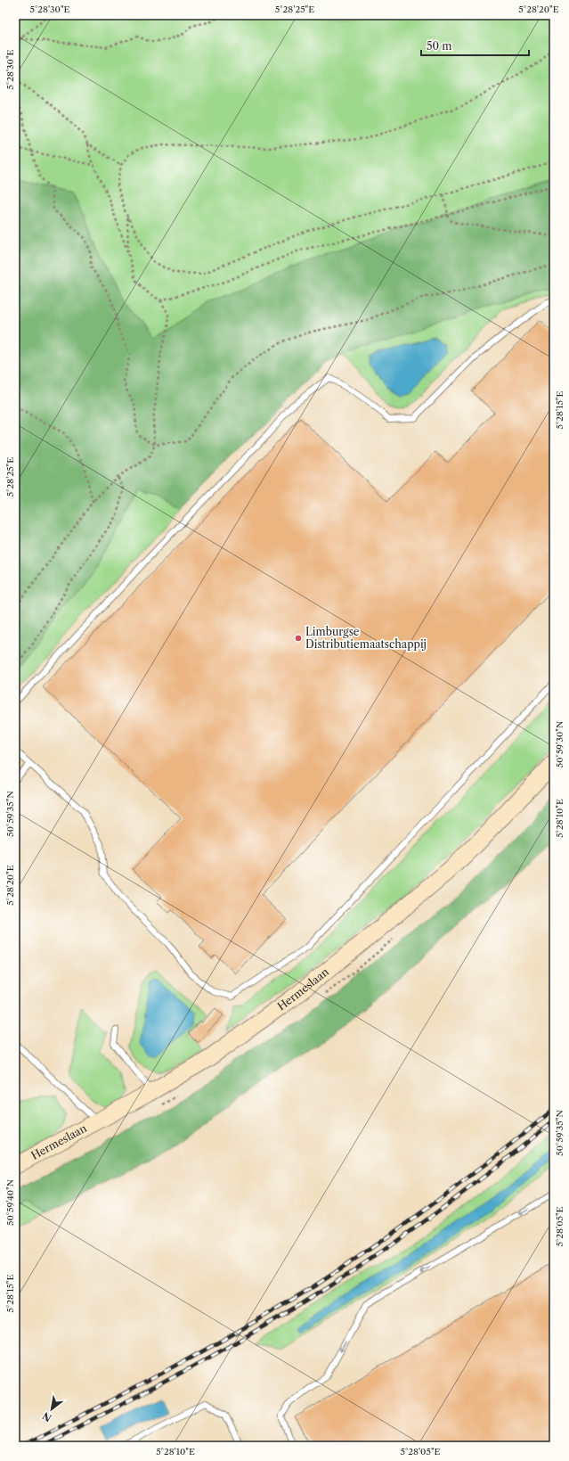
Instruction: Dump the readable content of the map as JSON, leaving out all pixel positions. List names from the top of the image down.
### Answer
{
  "streets": {
    "street": ["Hermeslaan"]
  },
  "places": ["Limburgse Distributiemaatschappij"],
  "scale_bar": "50 m",
  "north": "bottom left",
  "coordinates": [
    "5°28'30\"E",
    "5°28'25\"E",
    "5°28'20\"E",
    "5°28'15\"E",
    "50°59'30\"N",
    "50°59'35\"N",
    "5°28'10\"E",
    "50°59'40\"N",
    "5°28'05\"E"
  ]
}
